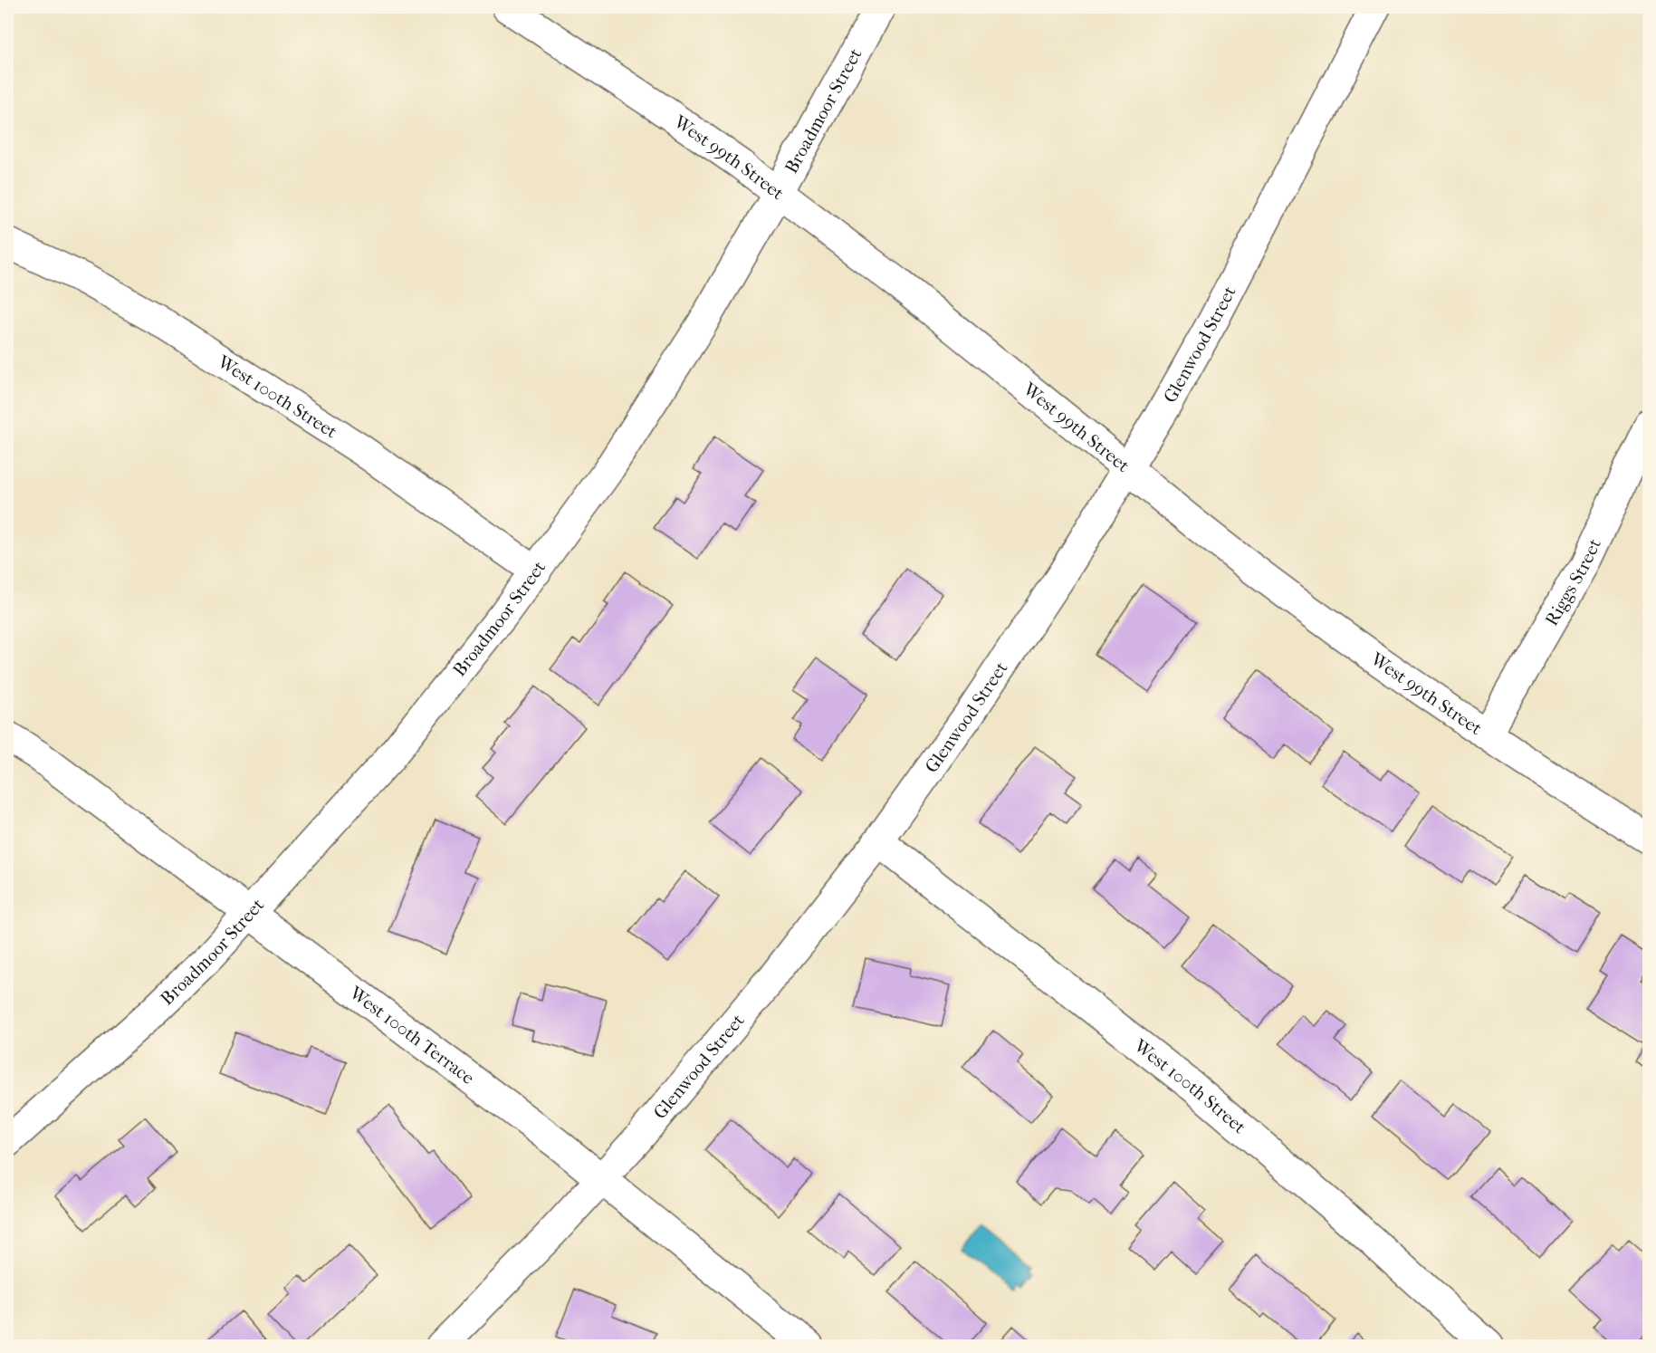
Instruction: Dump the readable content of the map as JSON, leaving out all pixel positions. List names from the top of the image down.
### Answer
{
  "streets": {
    "street": [
      "Broadmoor Street",
      "West 99th Street",
      "Glenwood Street",
      "West 100th Street",
      "Riggs Street",
      "West 100th Terrace"
    ]
  },
  "crossings": [
    ["Broadmoor Street", "West 99th Street"],
    ["Broadmoor Street", "West 100th Street"],
    ["Broadmoor Street", "West 100th Terrace"],
    ["West 99th Street", "Glenwood Street"],
    ["West 99th Street", "Riggs Street"],
    ["Glenwood Street", "West 100th Street"],
    ["Glenwood Street", "West 100th Terrace"]
  ]
}
